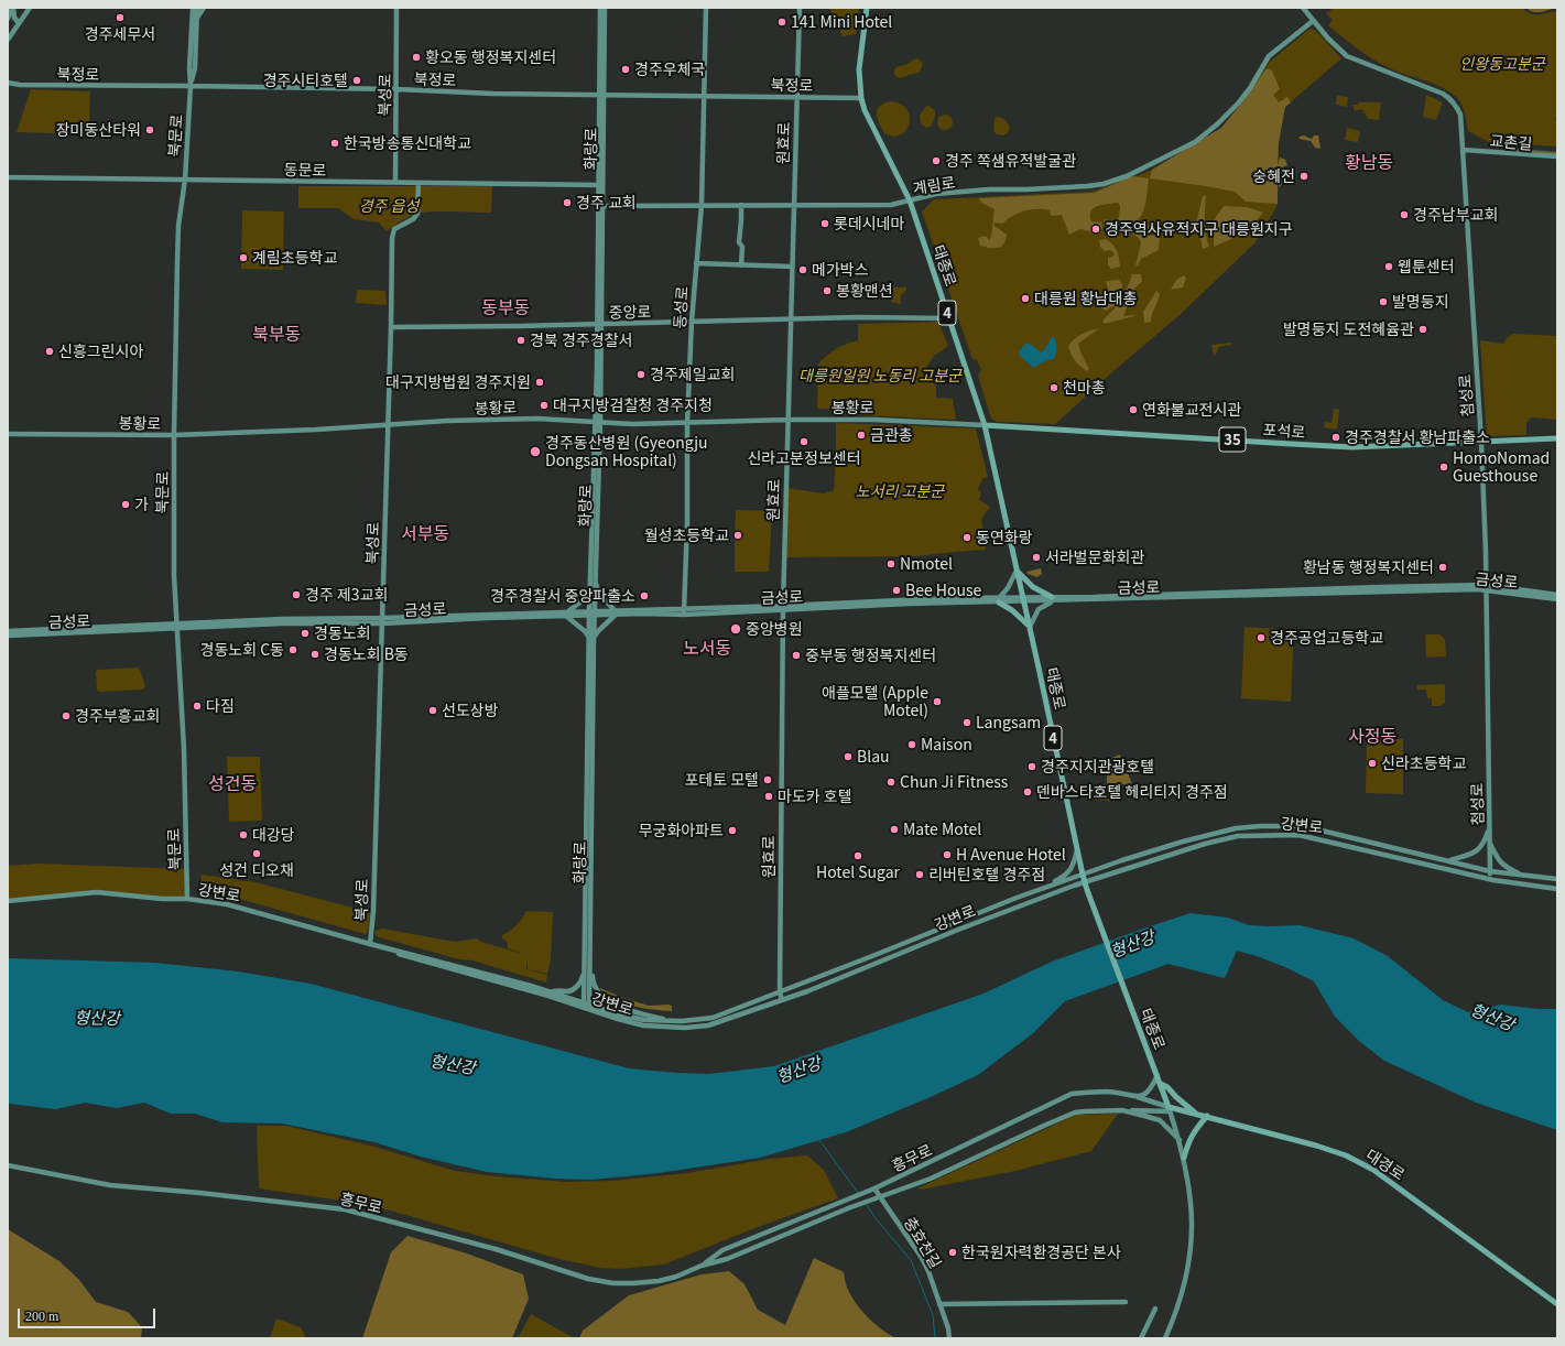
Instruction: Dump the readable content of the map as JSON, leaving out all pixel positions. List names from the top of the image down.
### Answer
{
  "streets": {
    "main road": [
      "태종로",
      "4",
      "포석로",
      "35",
      "대경로"
    ],
    "street": [
      "북정로",
      "북성로",
      "북문로",
      "교촌길",
      "원효로",
      "화랑로",
      "동문로",
      "계림로",
      "동성로",
      "중앙로",
      "첨성로",
      "봉황로",
      "금성로",
      "강변로",
      "흥무로",
      "충효천길"
    ]
  },
  "crossings": [
    ["북정로", "북성로"],
    ["북정로", "북문로"],
    ["북정로", "원효로"],
    ["북정로", "화랑로"],
    ["북정로", "태종로"],
    ["북정로", "동성로"],
    ["북성로", "동문로"],
    ["북성로", "중앙로"],
    ["북성로", "봉황로"],
    ["북성로", "금성로"],
    ["북성로", "강변로"],
    ["북문로", "동문로"],
    ["북문로", "봉황로"],
    ["북문로", "금성로"],
    ["북문로", "강변로"],
    ["교촌길", "첨성로"],
    ["원효로", "계림로"],
    ["원효로", "중앙로"],
    ["원효로", "봉황로"],
    ["원효로", "금성로"],
    ["원효로", "강변로"],
    ["화랑로", "동문로"],
    ["화랑로", "계림로"],
    ["화랑로", "중앙로"],
    ["화랑로", "봉황로"],
    ["화랑로", "금성로"],
    ["화랑로", "강변로"],
    ["계림로", "태종로"],
    ["계림로", "동성로"],
    ["계림로", "첨성로"],
    ["태종로", "중앙로"],
    ["태종로", "봉황로"],
    ["태종로", "포석로"],
    ["태종로", "금성로"],
    ["태종로", "강변로"],
    ["태종로", "흥무로"],
    ["태종로", "대경로"],
    ["동성로", "중앙로"],
    ["동성로", "봉황로"],
    ["동성로", "금성로"],
    ["첨성로", "포석로"],
    ["첨성로", "금성로"],
    ["첨성로", "강변로"],
    ["봉황로", "포석로"],
    ["흥무로", "대경로"],
    ["흥무로", "충효천길"]
  ],
  "districts": [
    "황남동",
    "동부동",
    "북부동",
    "서부동",
    "노서동",
    "사정동",
    "성건동"
  ],
  "water": ["형산강"],
  "parks": [
    "인왕동고분군",
    "경주 읍성",
    "대릉원일원 노동리 고분군",
    "노서리 고분군"
  ],
  "places": [
    "경주세무서",
    "141 Mini Hotel",
    "황오동 행정복지센터",
    "경주우체국",
    "경주시티호텔",
    "장미동산타워",
    "한국방송통신대학교",
    "경주 쪽샘유적발굴관",
    "숭혜전",
    "경주 교회",
    "경주남부교회",
    "롯데시네마",
    "경주역사유적지구 대릉원지구",
    "계림초등학교",
    "웹툰센터",
    "메가박스",
    "봉황맨션",
    "대릉원 황남대총",
    "발명둥지",
    "발명둥지 도전혜윰관",
    "경북 경주경찰서",
    "신흥그린시아",
    "경주제일교회",
    "대구지방법원 경주지원",
    "천마총",
    "대구지방검찰청 경주지청",
    "연화불교전시관",
    "금관총",
    "경주경찰서 황남파출소",
    "신라고분정보센터",
    "경주동산병원 (Gyeongju Dongsan Hospital)",
    "HomoNomad Guesthouse",
    "가",
    "월성초등학교",
    "동연화랑",
    "서라벌문화회관",
    "Nmotel",
    "황남동 행정복지센터",
    "Bee House",
    "경주 제3교회",
    "경주경찰서 중앙파출소",
    "중앙병원",
    "경동노회",
    "경주공업고등학교",
    "경동노회 C동",
    "경동노회 B동",
    "중부동 행정복지센터",
    "애플모텔 (Apple Motel)",
    "다짐",
    "선도상방",
    "경주부흥교회",
    "Langsam",
    "Maison",
    "Blau",
    "신라초등학교",
    "경주지지관광호텔",
    "포테토 모텔",
    "Chun Ji Fitness",
    "덴바스타호텔 헤리티지 경주점",
    "마도카 호텔",
    "Mate Motel",
    "무궁화아파트",
    "대강당",
    "성건 디오채",
    "H Avenue Hotel",
    "Hotel Sugar",
    "리버틴호텔 경주점",
    "한국원자력환경공단 본사"
  ],
  "scale_bar": "200 m"
}
